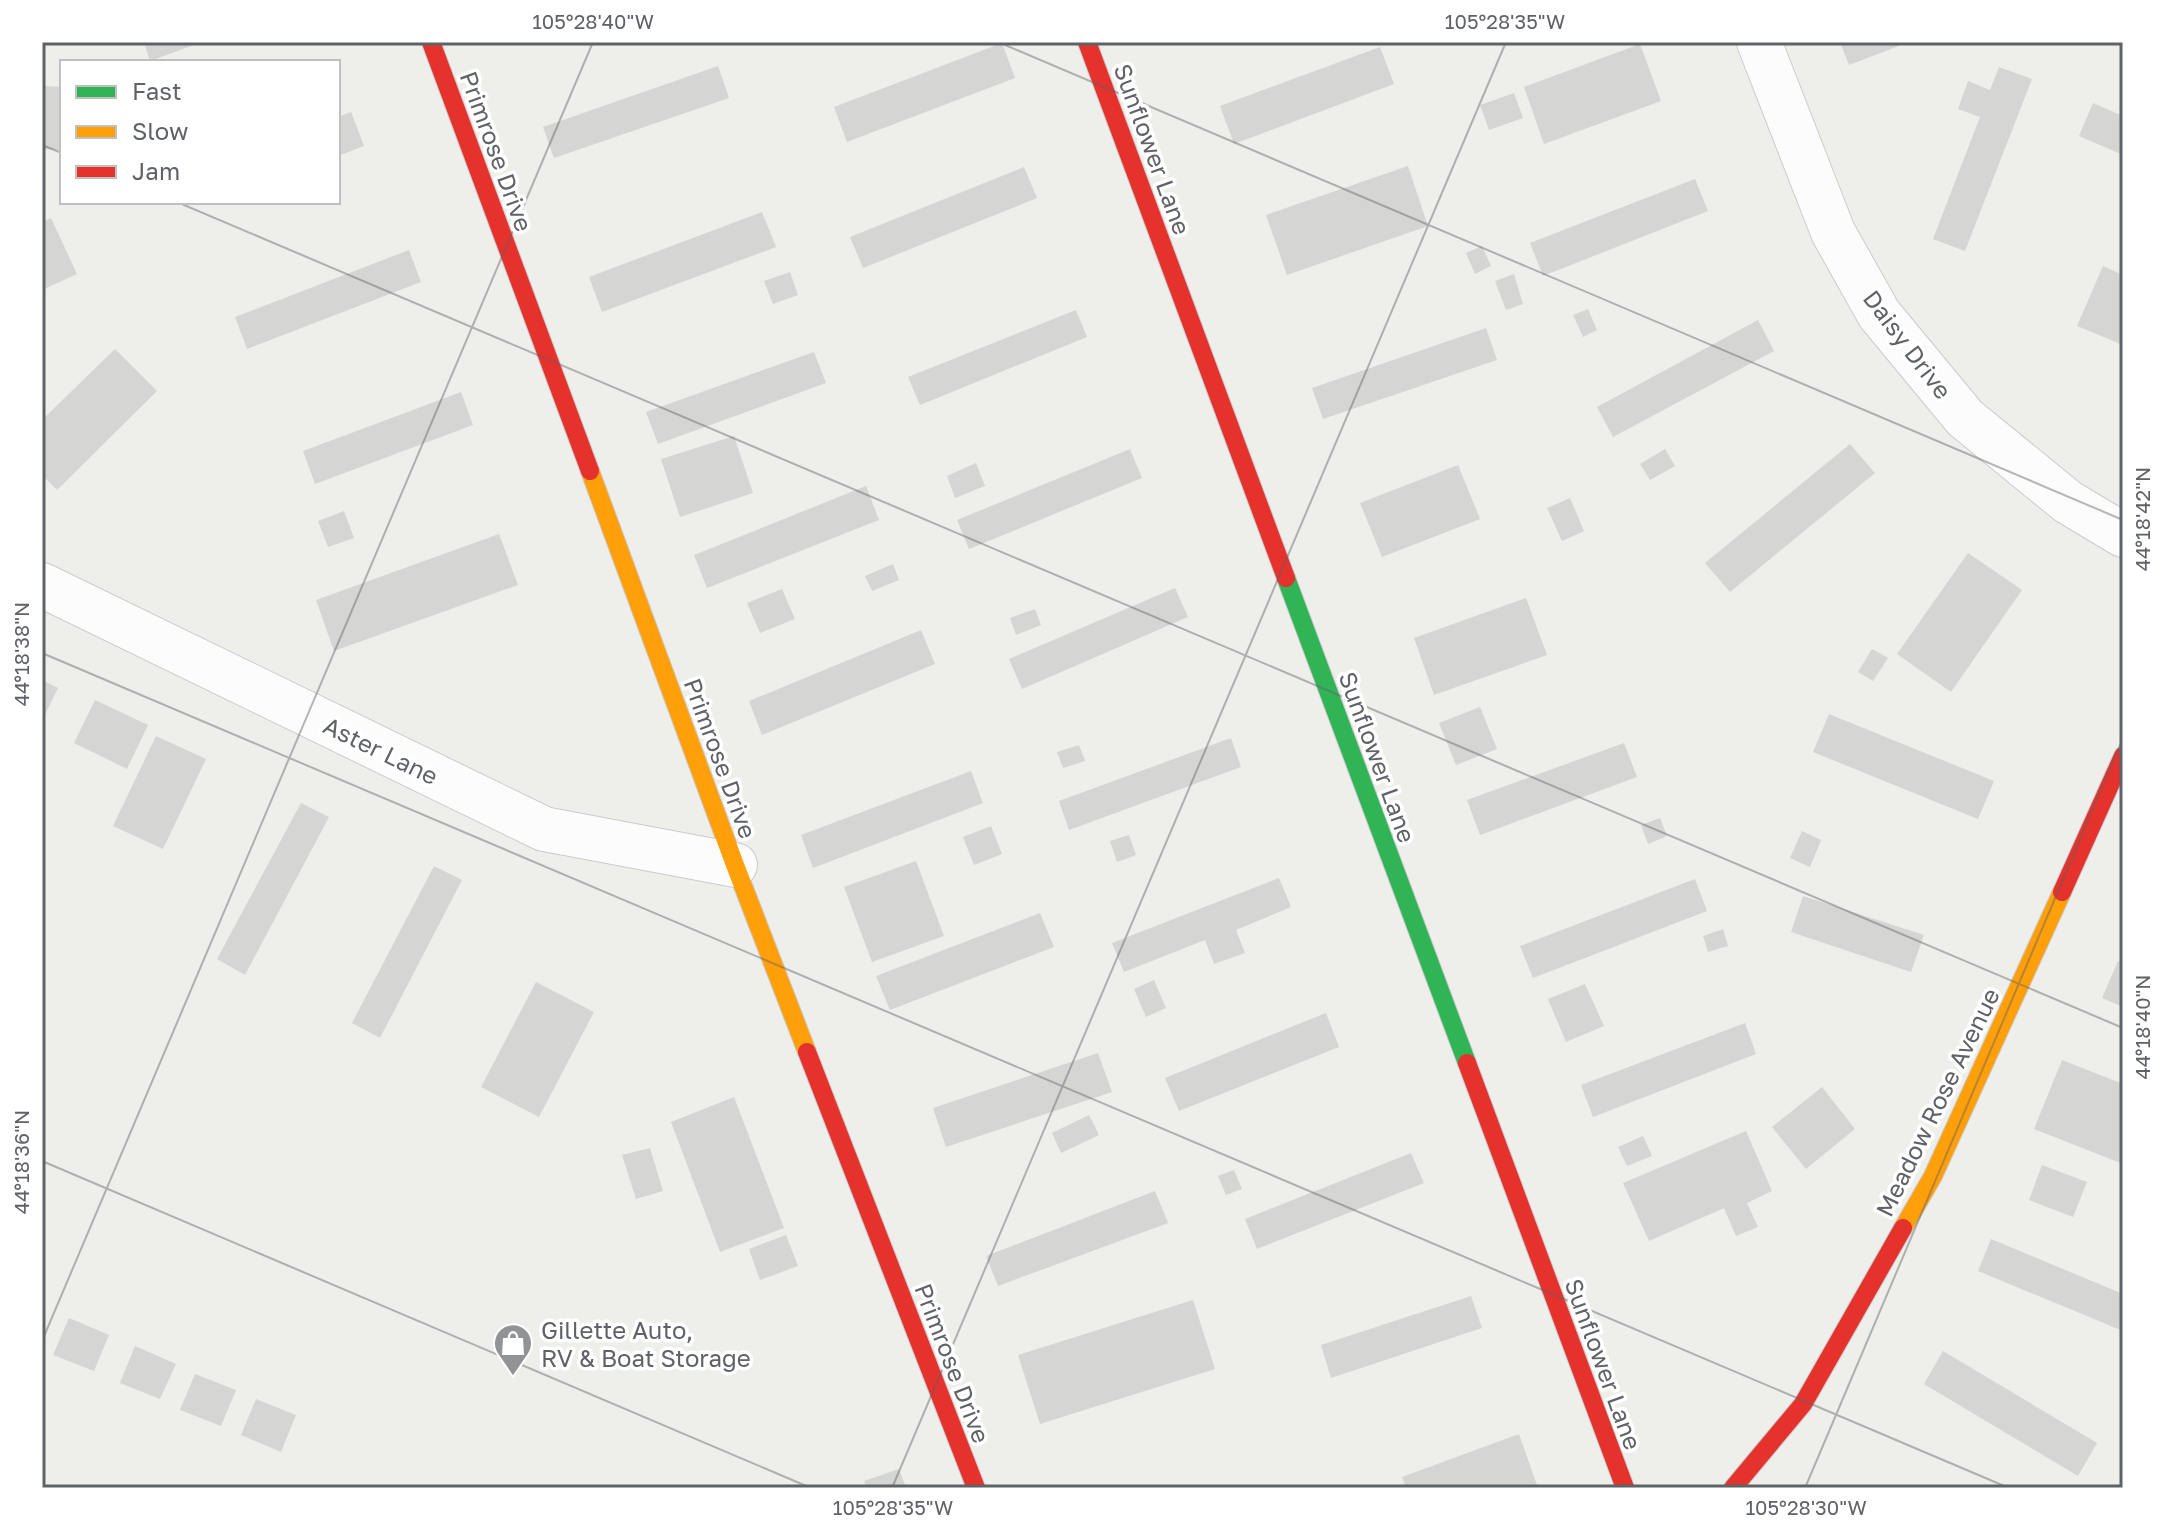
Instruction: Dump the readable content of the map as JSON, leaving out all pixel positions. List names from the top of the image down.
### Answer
{
  "streets": {
    "street": [
      "Sunflower Lane",
      "Primrose Drive",
      "Daisy Drive",
      "Aster Lane",
      "Meadow Rose Avenue"
    ]
  },
  "crossings": [
    ["Primrose Drive", "Aster Lane"]
  ],
  "places": {
    "shop": ["Gillette Auto, RV & Boat Storage"]
  },
  "legend": ["Fast", "Slow", "Jam"],
  "coordinates": [
    "105°28'40\"W",
    "105°28'35\"W",
    "44°18'42\"N",
    "44°18'38\"N",
    "44°18'40\"N",
    "44°18'36\"N",
    "105°28'30\"W"
  ]
}
